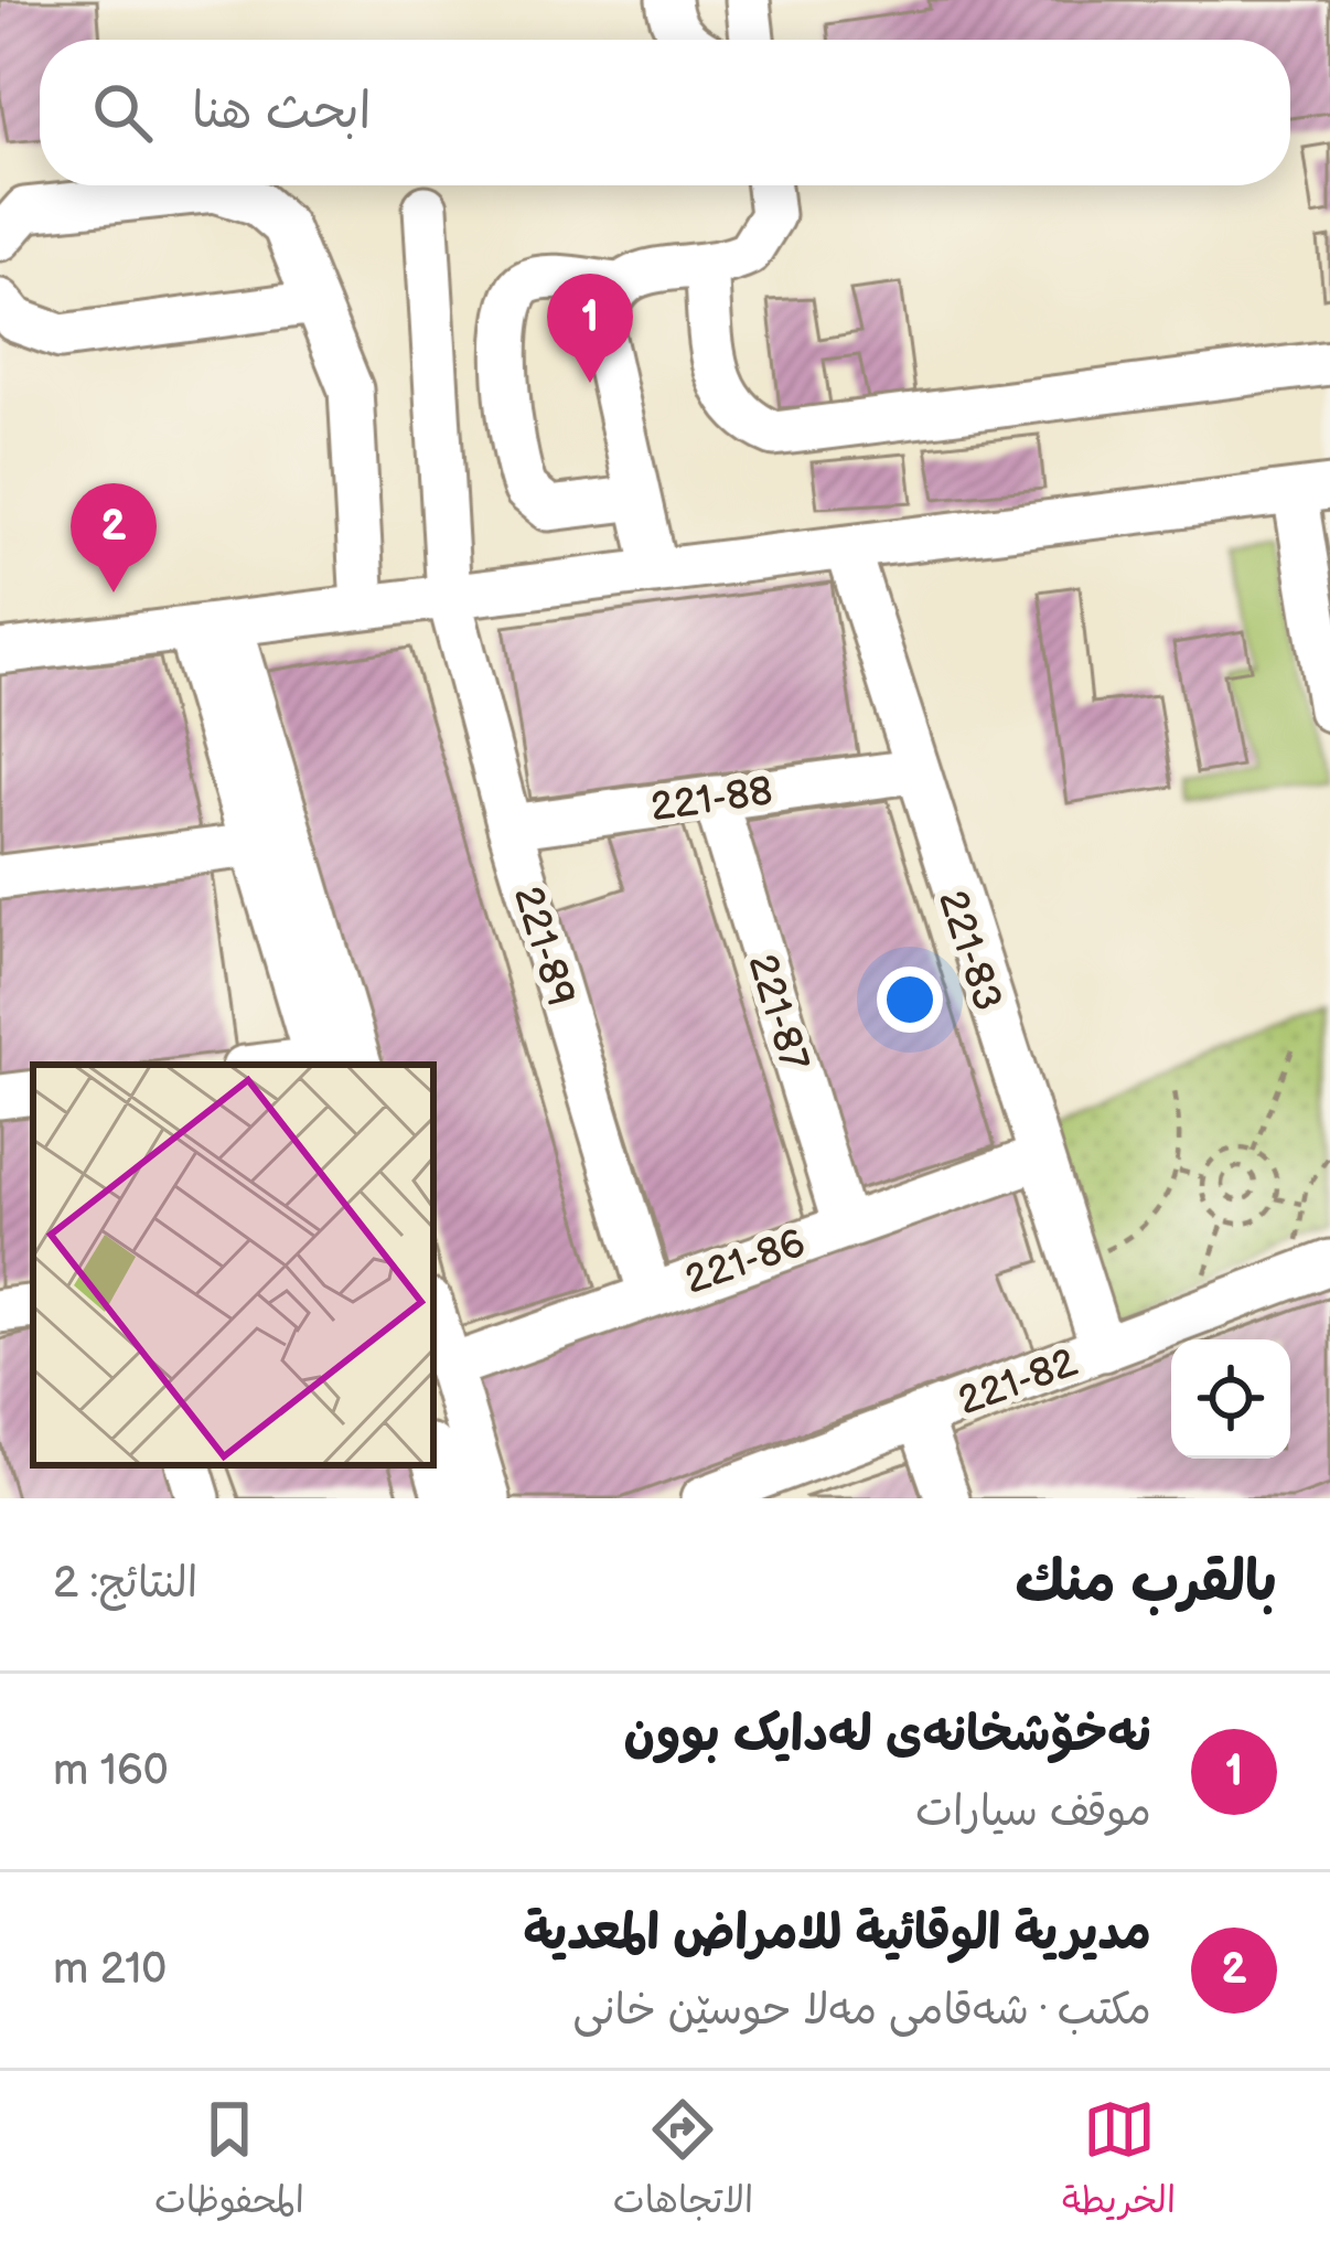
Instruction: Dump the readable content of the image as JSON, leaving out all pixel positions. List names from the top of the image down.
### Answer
{
  "streets": {
    "street": [
      "221-88",
      "221-89",
      "221-83",
      "221-87",
      "221-86",
      "221-82"
    ]
  },
  "crossings": [
    ["221-88", "221-89"],
    ["221-88", "221-83"],
    ["221-88", "221-87"],
    ["221-89", "221-86"],
    ["221-83", "221-86"],
    ["221-83", "221-82"],
    ["221-87", "221-86"]
  ],
  "page": {
    "search": "ابحث هنا",
    "pins": ["1", "2"],
    "heading": ["بالقرب منك", "النتائج: 2"],
    "list": [
      {
        "mark": "1",
        "name": "نەخۆشخانەی لەدایک بوون",
        "note": "موقف سيارات",
        "value": "160 m"
      },
      {
        "mark": "2",
        "name": "مديرية الوقائية للامراض المعدية",
        "note": "مكتب · شەقامی مەلا حوسێن خانی",
        "value": "210 m"
      }
    ],
    "nav": ["الخريطة", "الاتجاهات", "المحفوظات"]
  }
}
